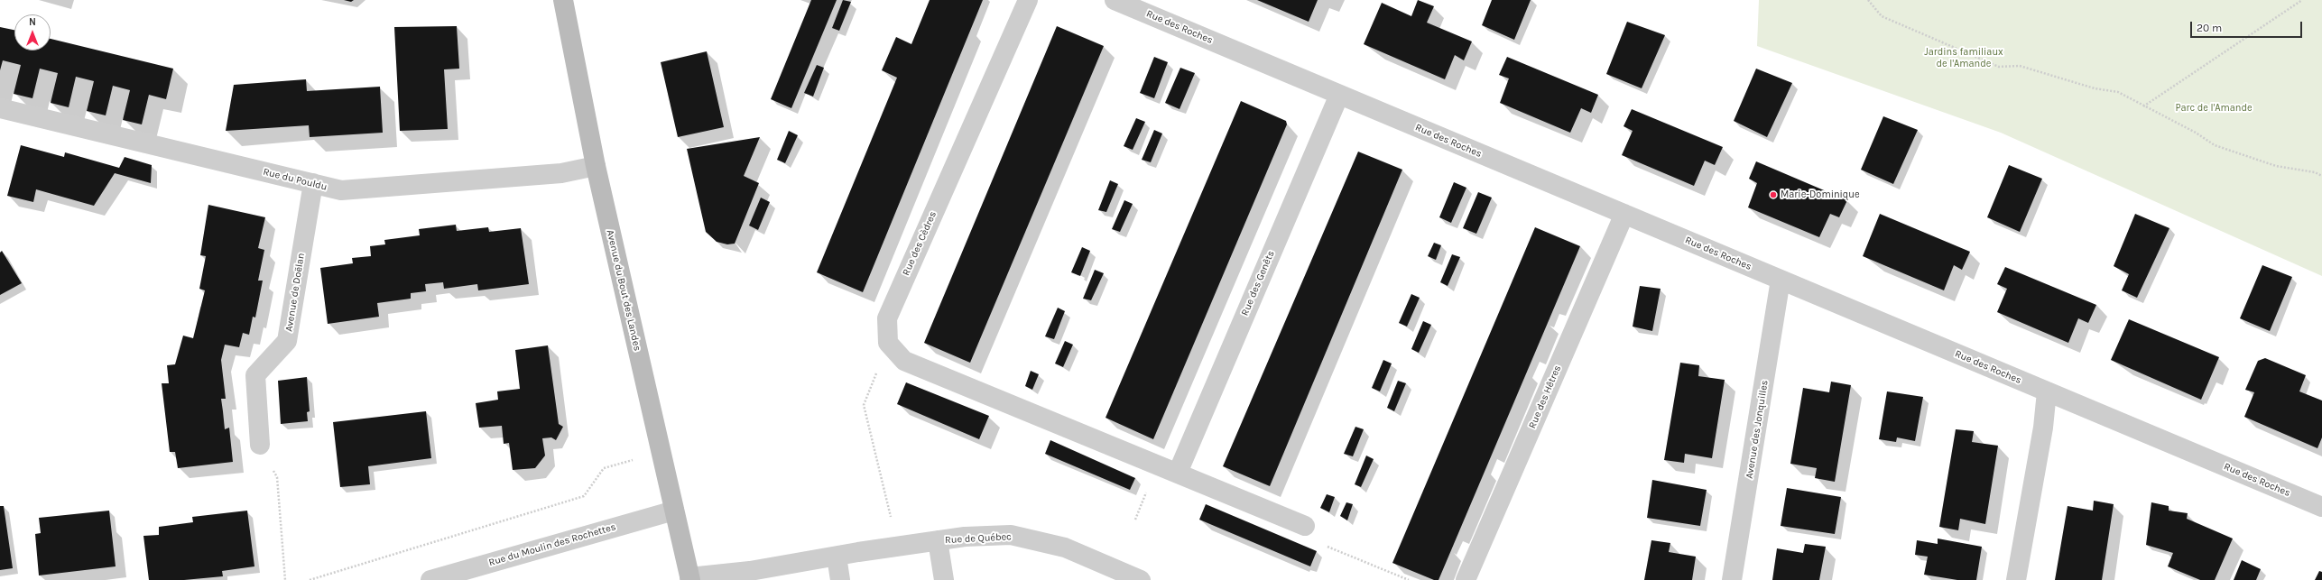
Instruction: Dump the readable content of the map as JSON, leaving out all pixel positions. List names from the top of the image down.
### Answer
{
  "streets": {
    "street": [
      "Rue des Roches",
      "Rue du Pouldu",
      "Rue des Cèdres",
      "Rue des Genêts",
      "Avenue du Bout des Landes",
      "Avenue de Doëlan",
      "Rue des Hêtres",
      "Avenue des Jonquilles",
      "Rue de Québec",
      "Rue du Moulin des Rochettes"
    ]
  },
  "crossings": [
    ["Rue des Roches", "Rue des Genêts"],
    ["Rue des Roches", "Rue des Hêtres"],
    ["Rue des Roches", "Avenue des Jonquilles"],
    ["Rue du Pouldu", "Avenue du Bout des Landes"],
    ["Rue du Pouldu", "Avenue de Doëlan"],
    ["Avenue du Bout des Landes", "Rue de Québec"],
    ["Avenue du Bout des Landes", "Rue du Moulin des Rochettes"]
  ],
  "parks": ["Jardins familiaux de l'Amande", "Parc de l'Amande"],
  "places": ["Marie-Dominique"],
  "scale_bar": "20 m",
  "north": "top"
}
